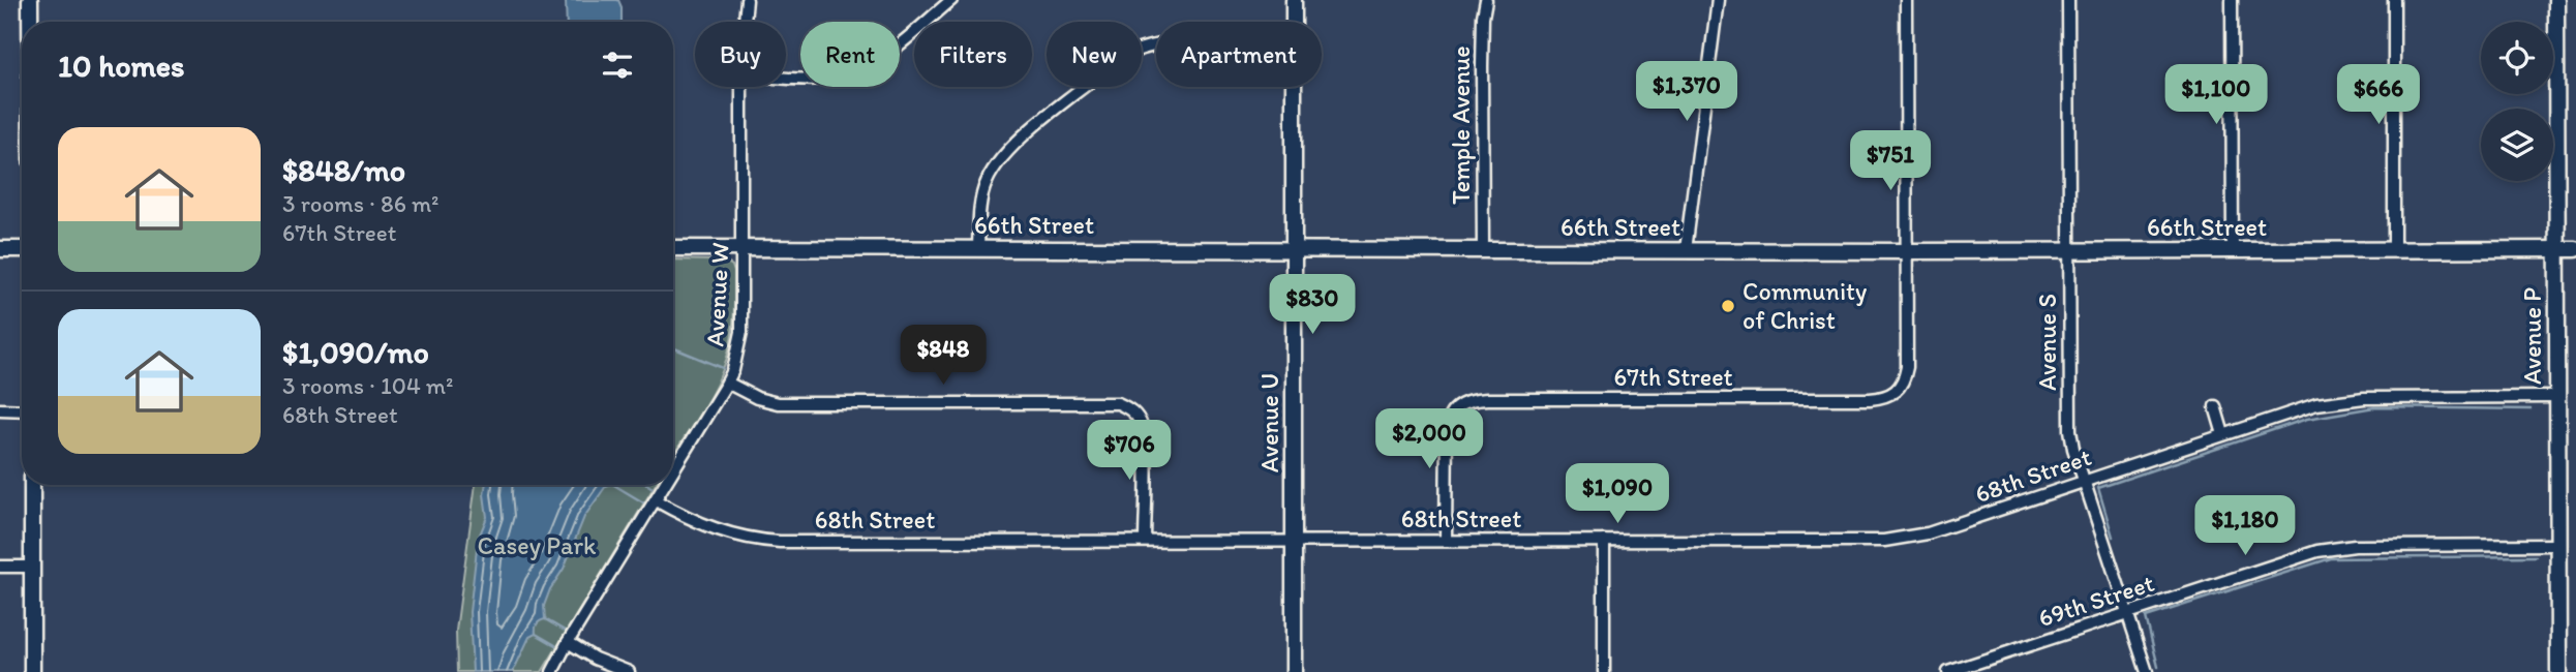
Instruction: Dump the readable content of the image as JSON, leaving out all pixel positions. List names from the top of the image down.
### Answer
{
  "streets": {
    "street": [
      "Temple Avenue",
      "66th Street",
      "Avenue W",
      "Avenue P",
      "Avenue S",
      "67th Street",
      "Avenue U",
      "68th Street",
      "69th Street"
    ]
  },
  "crossings": [
    ["Temple Avenue", "66th Street"],
    ["66th Street", "Avenue W"],
    ["66th Street", "Avenue P"],
    ["66th Street", "Avenue S"],
    ["66th Street", "67th Street"],
    ["66th Street", "Avenue U"],
    ["Avenue W", "68th Street"],
    ["Avenue P", "68th Street"],
    ["Avenue P", "69th Street"],
    ["Avenue S", "68th Street"],
    ["Avenue S", "69th Street"],
    ["67th Street", "68th Street"],
    ["Avenue U", "68th Street"]
  ],
  "parks": ["Casey Park"],
  "places": ["Community of Christ"],
  "page": {
    "chip": [
      "Buy",
      "Rent",
      "Filters",
      "New",
      "Apartment"
    ],
    "heading": "10 homes",
    "price": [
      "$1,370",
      "$1,100",
      "$666",
      "$751",
      "$830",
      "$848",
      "$2,000",
      "$706",
      "$1,090",
      "$1,180"
    ],
    "list": [
      {
        "name": "$848/mo",
        "note": "3 rooms · 86 m² · 67th Street"
      },
      {
        "name": "$1,090/mo",
        "note": "3 rooms · 104 m² · 68th Street"
      }
    ]
  }
}
